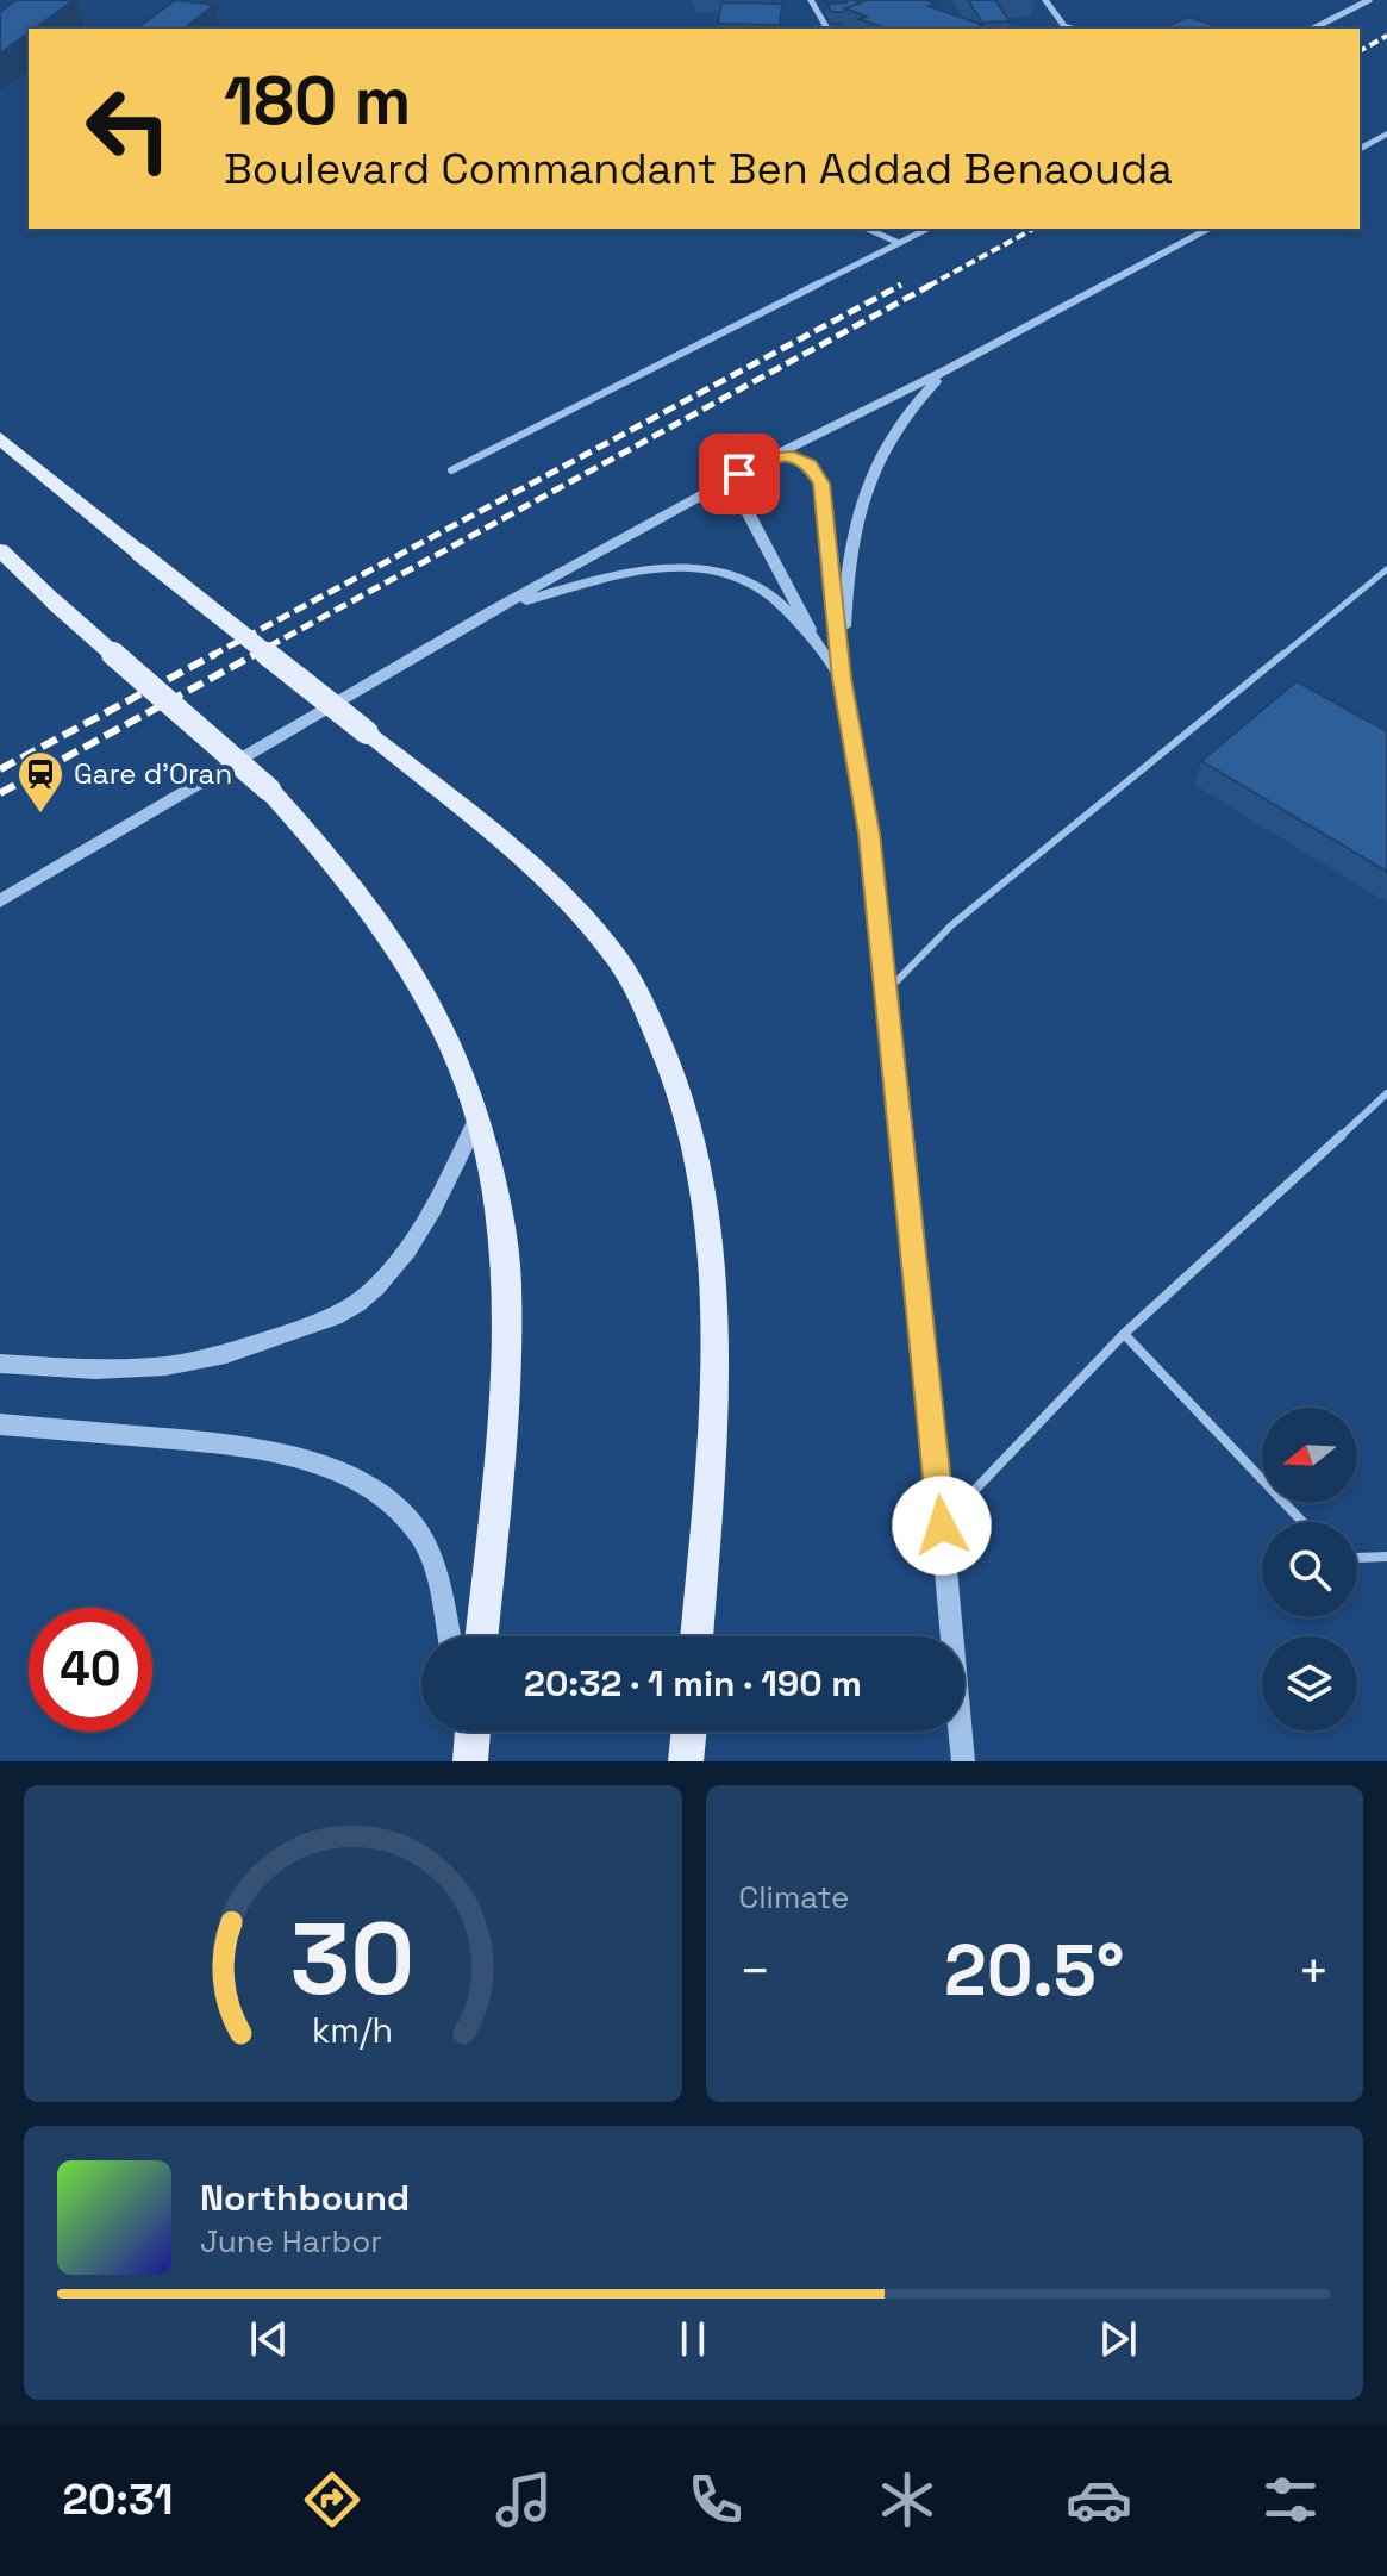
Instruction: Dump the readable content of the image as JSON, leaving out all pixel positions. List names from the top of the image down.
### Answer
{
  "places": {
    "station": ["Gare d'Oran"]
  },
  "north": "left",
  "page": {
    "turn": ["180 m", "Boulevard Commandant Ben Addad Benaouda"],
    "limit": "40",
    "trip": "20:32 · 1 min · 190 m",
    "tile": "Climate",
    "heat": ["−", "20.5°", "+"],
    "song": ["Northbound", "June Harbor"],
    "tabs": "20:31",
    "gauge": ["30", "km/h"]
  }
}
